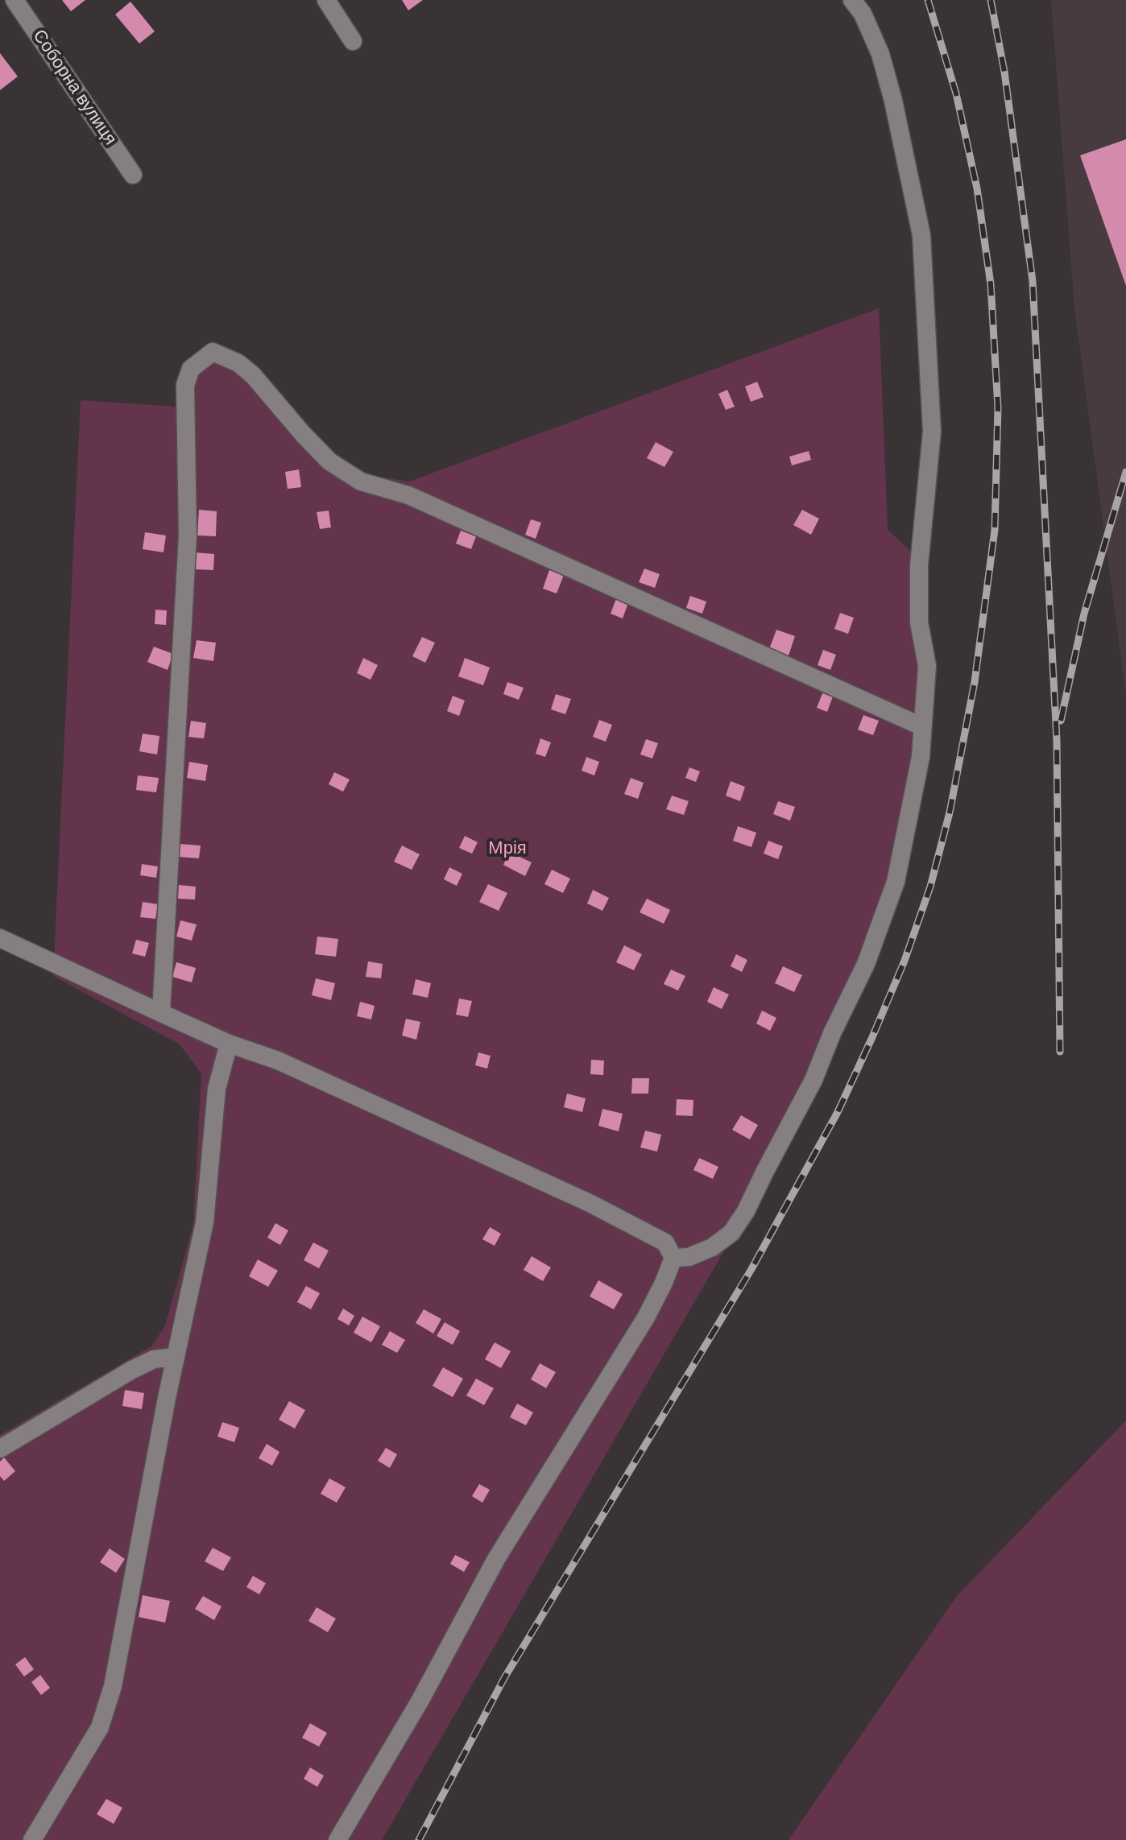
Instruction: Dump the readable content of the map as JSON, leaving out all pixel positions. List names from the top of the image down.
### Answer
{
  "streets": {
    "street": ["Соборна вулиця"]
  },
  "parks": ["Мрія"]
}
